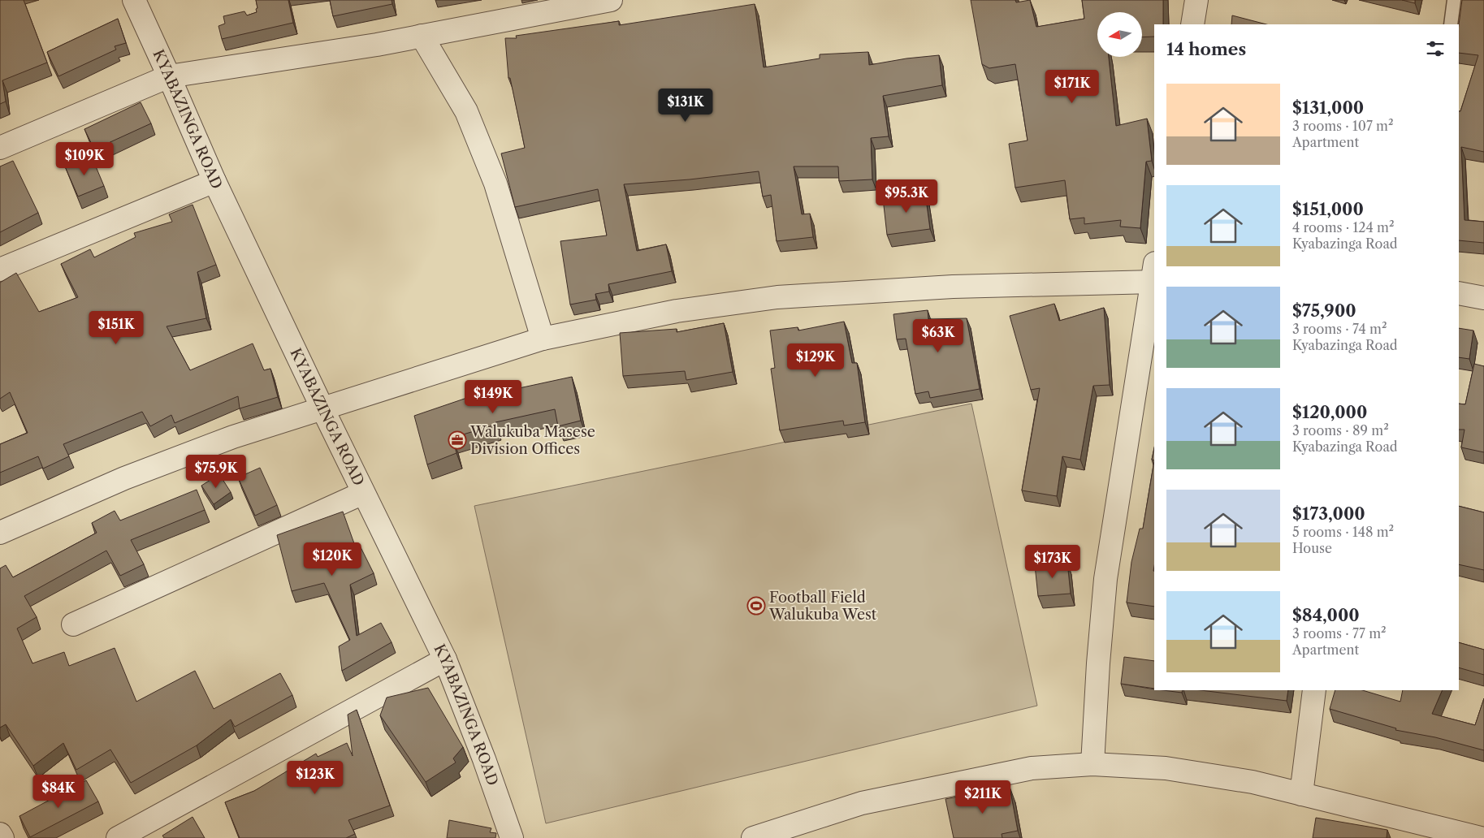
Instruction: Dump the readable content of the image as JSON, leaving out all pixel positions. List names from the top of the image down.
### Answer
{
  "streets": {
    "street": ["KYABAZINGA ROAD"]
  },
  "places": {
    "office": ["Walukuba Masese Division Offices"],
    "sports": ["Football Field Walukuba West"]
  },
  "north": "left",
  "page": {
    "heading": "14 homes",
    "price": [
      "$171K",
      "$131K",
      "$109K",
      "$95.3K",
      "$151K",
      "$63K",
      "$129K",
      "$149K",
      "$75.9K",
      "$120K",
      "$173K",
      "$123K",
      "$84K",
      "$211K"
    ],
    "list": [
      {
        "name": "$131,000",
        "note": "3 rooms · 107 m² · Apartment"
      },
      {
        "name": "$151,000",
        "note": "4 rooms · 124 m² · Kyabazinga Road"
      },
      {
        "name": "$75,900",
        "note": "3 rooms · 74 m² · Kyabazinga Road"
      },
      {
        "name": "$120,000",
        "note": "3 rooms · 89 m² · Kyabazinga Road"
      },
      {
        "name": "$173,000",
        "note": "5 rooms · 148 m² · House"
      },
      {
        "name": "$84,000",
        "note": "3 rooms · 77 m² · Apartment"
      }
    ]
  }
}
